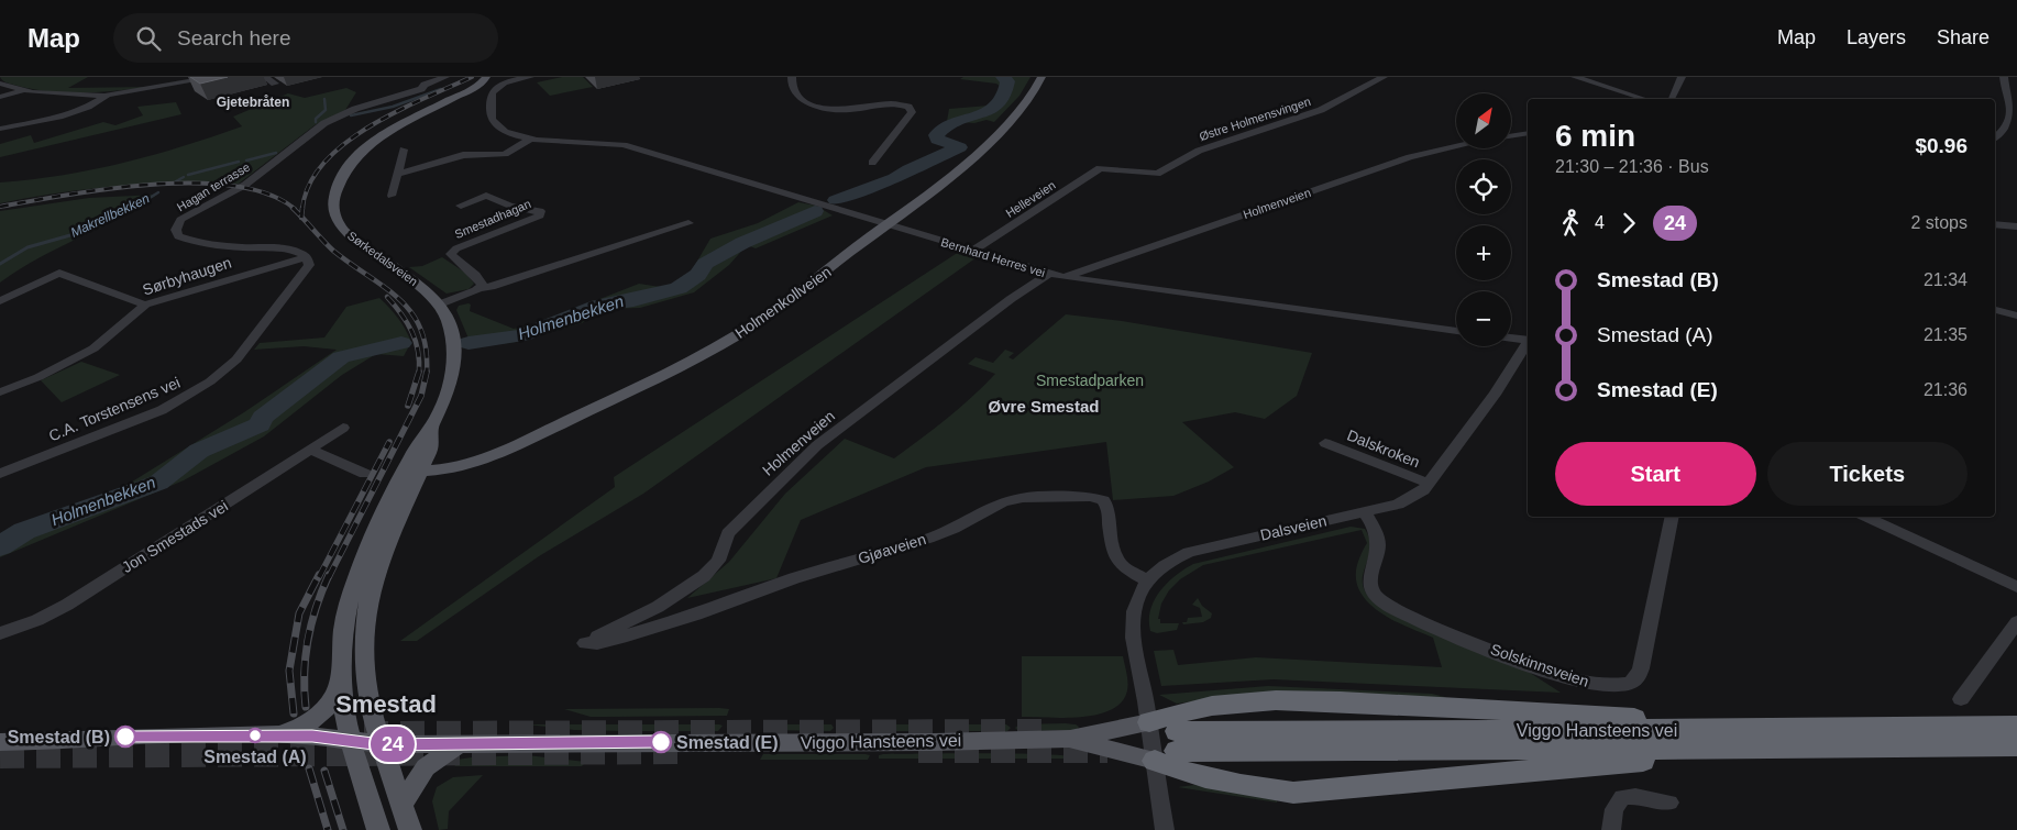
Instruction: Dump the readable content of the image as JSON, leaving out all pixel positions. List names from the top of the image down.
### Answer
{
  "streets": {
    "highway": ["Viggo Hansteens vei"],
    "main road": ["Sørkedalsveien", "Holmenkollveien"],
    "street": [
      "Østre Holmensvingen",
      "Hagan terrasse",
      "Helleveien",
      "Holmenveien",
      "Smestadhagan",
      "Bernhard Herres vei",
      "Sørbyhaugen",
      "C.A. Torstensens vei",
      "Dalskroken",
      "Dalsveien",
      "Jon Smestads vei",
      "Gjøaveien",
      "Solskinnsveien"
    ]
  },
  "crossings": [
    ["Østre Holmensvingen", "Helleveien"],
    ["Hagan terrasse", "Sørbyhaugen"],
    ["Hagan terrasse", "C.A. Torstensens vei"],
    ["Helleveien", "Bernhard Herres vei"],
    ["Holmenveien", "Bernhard Herres vei"],
    ["Holmenveien", "Gjøaveien"],
    ["Bernhard Herres vei", "Holmenkollveien"],
    ["Sørkedalsveien", "Holmenkollveien"],
    ["Sørkedalsveien", "Viggo Hansteens vei"],
    ["Sørbyhaugen", "C.A. Torstensens vei"],
    ["Dalskroken", "Dalsveien"],
    ["Dalsveien", "Gjøaveien"],
    ["Dalsveien", "Solskinnsveien"],
    ["Dalsveien", "Viggo Hansteens vei"]
  ],
  "districts": ["Gjetebråten", "Øvre Smestad", "Smestad"],
  "water": ["Makrellbekken", "Holmenbekken"],
  "parks": ["Smestadparken"],
  "places": ["Smestad (A)", "Smestad (B)", "Smestad (E)"],
  "lines": ["bus line 24"],
  "north": "top right",
  "page": {
    "header": "Map",
    "search": "Search here",
    "nav": ["Map", "Layers", "Share"],
    "on_map": "24",
    "map_buttons": ["+", "−"],
    "heading": ["6 min", "21:30 – 21:36 · Bus", "$0.96"],
    "legs": ["4", "24", "2 stops"],
    "list": [
      {
        "name": "Smestad (B)",
        "value": "21:34"
      },
      {
        "name": "Smestad (A)",
        "value": "21:35"
      },
      {
        "name": "Smestad (E)",
        "value": "21:36"
      }
    ],
    "buttons": ["Start", "Tickets"]
  }
}
